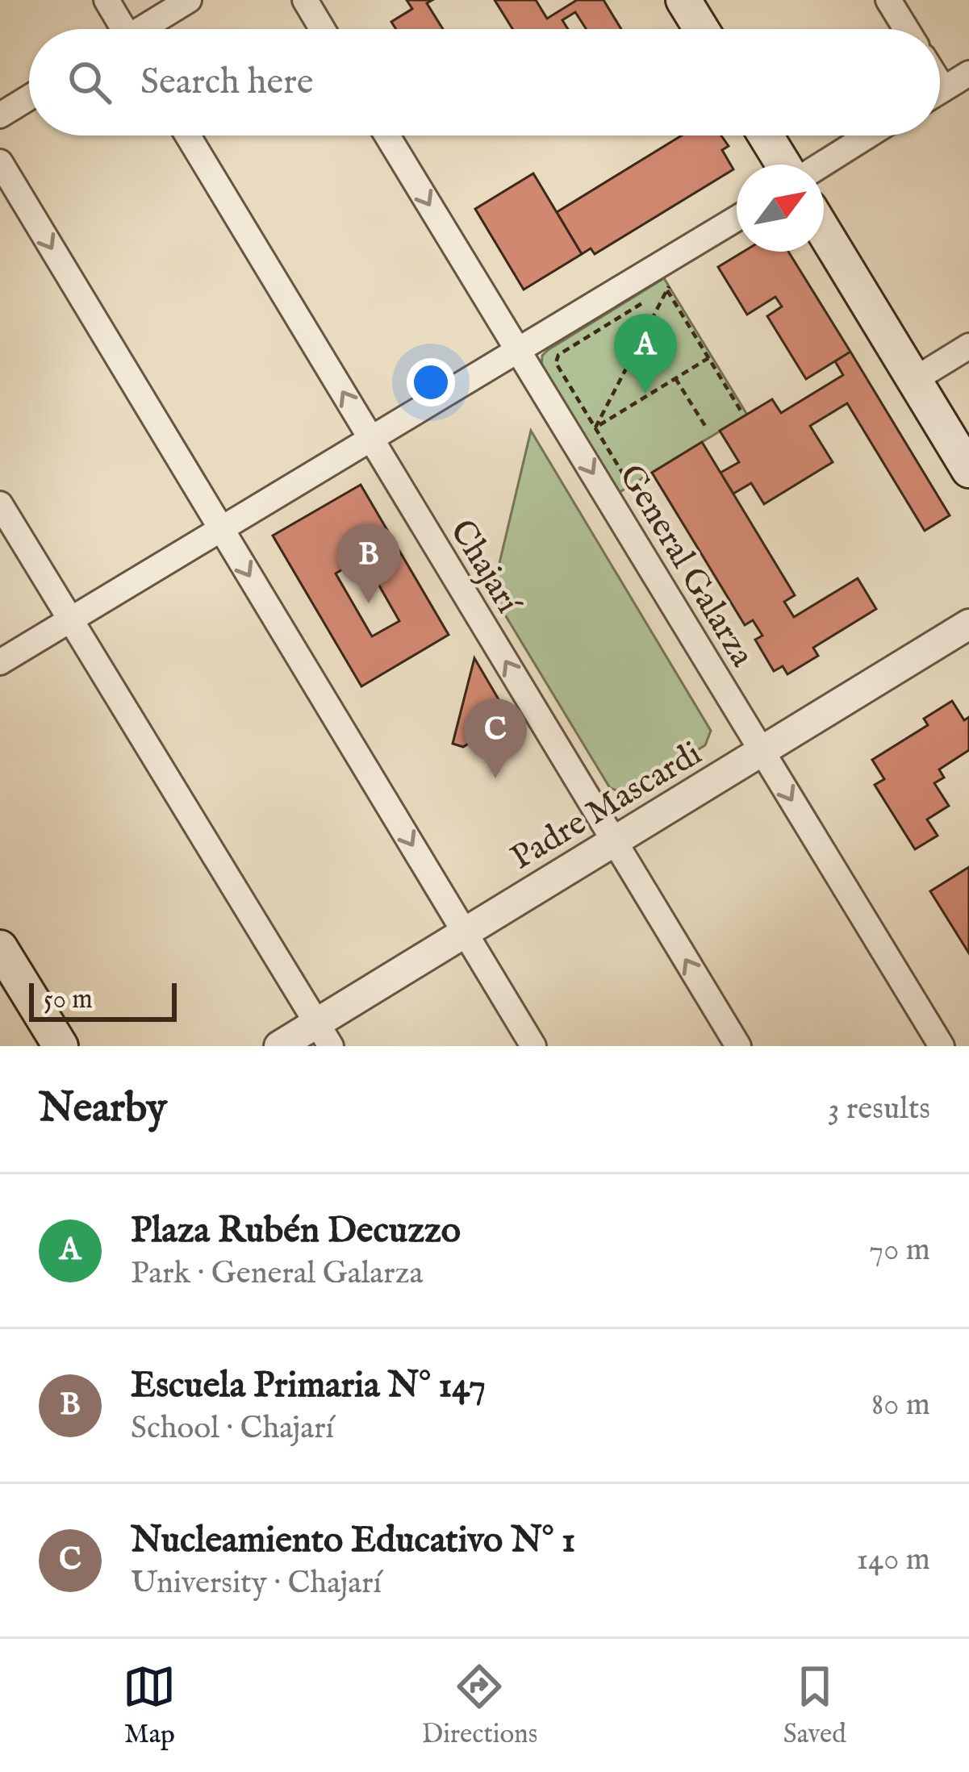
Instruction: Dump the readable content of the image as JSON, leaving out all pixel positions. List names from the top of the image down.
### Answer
{
  "streets": {
    "street": ["General Galarza", "Chajarí", "Padre Mascardi"]
  },
  "crossings": [
    ["General Galarza", "Padre Mascardi"],
    ["Chajarí", "Padre Mascardi"]
  ],
  "one_way": ["General Galarza"],
  "scale_bar": "50 m",
  "north": "top right",
  "page": {
    "search": "Search here",
    "pins": ["A", "B", "C"],
    "scale": "50 m",
    "heading": ["Nearby", "3 results"],
    "list": [
      {
        "mark": "A",
        "name": "Plaza Rubén Decuzzo",
        "note": "Park · General Galarza",
        "value": "70 m"
      },
      {
        "mark": "B",
        "name": "Escuela Primaria N° 147",
        "note": "School · Chajarí",
        "value": "80 m"
      },
      {
        "mark": "C",
        "name": "Nucleamiento Educativo N° 1",
        "note": "University · Chajarí",
        "value": "140 m"
      }
    ],
    "nav": ["Map", "Directions", "Saved"]
  }
}
